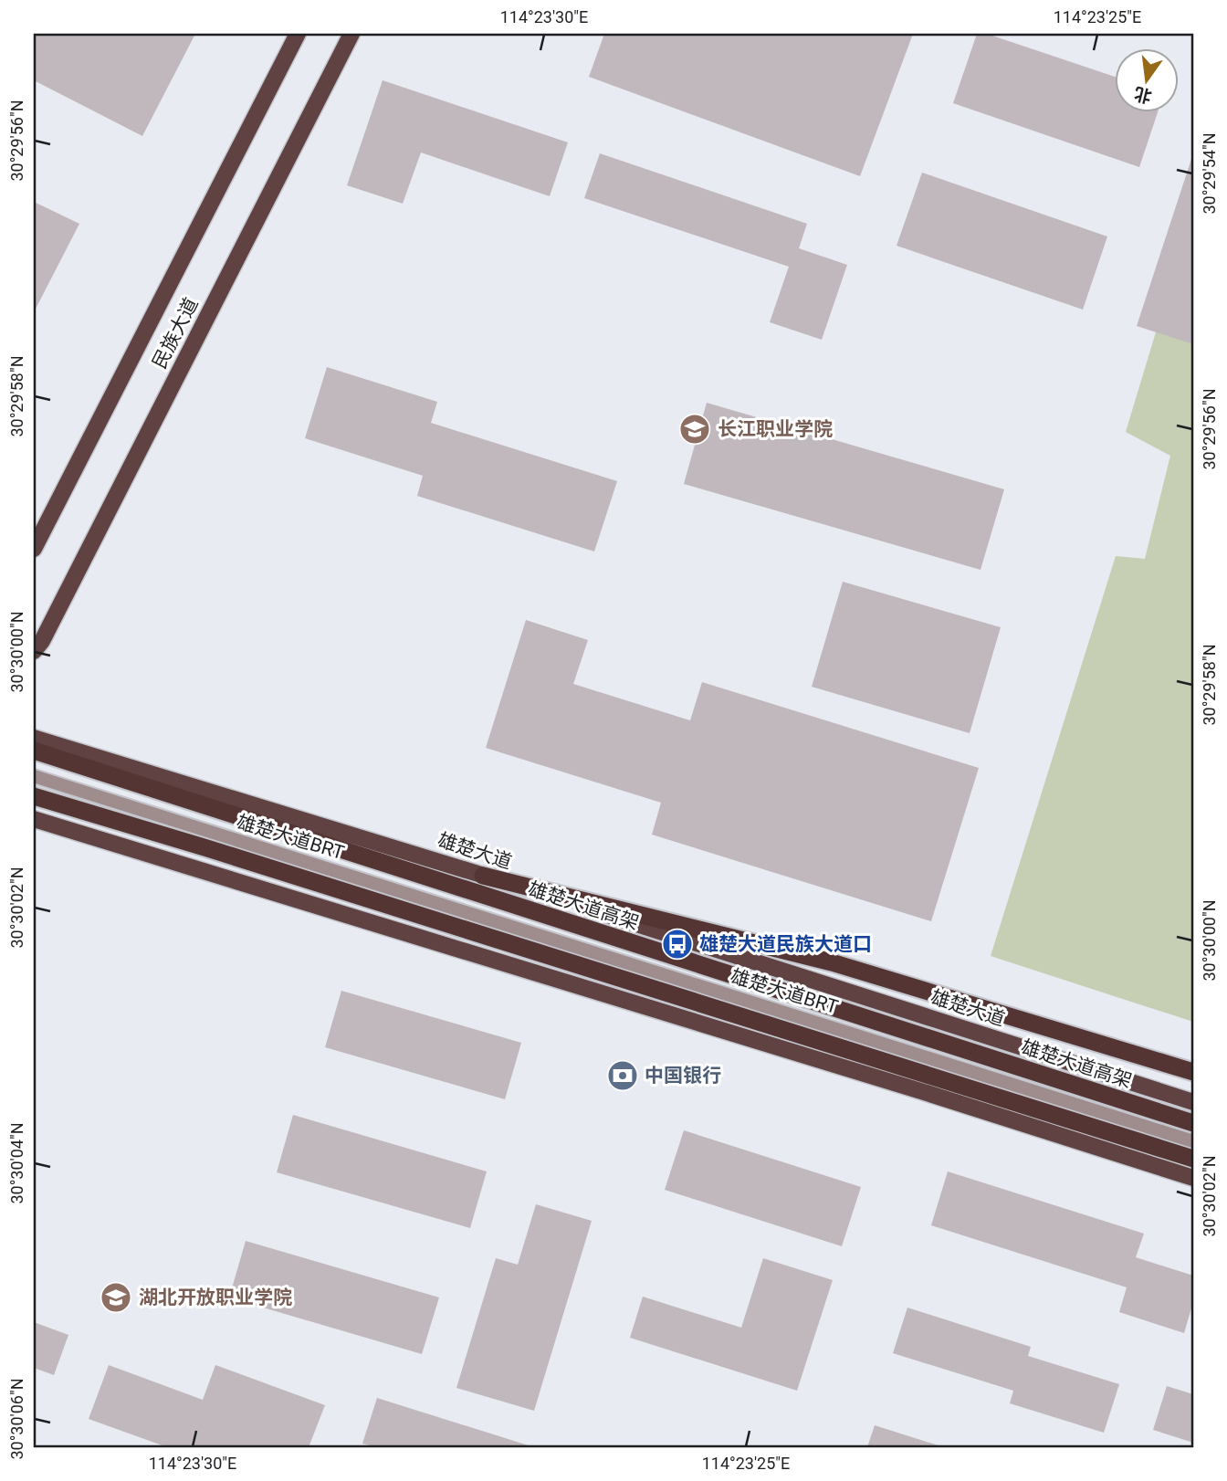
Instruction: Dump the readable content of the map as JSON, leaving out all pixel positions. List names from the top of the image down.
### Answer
{
  "streets": {
    "highway": ["雄楚大道高架"],
    "main road": ["民族大道", "雄楚大道"],
    "lane": ["雄楚大道BRT"]
  },
  "places": {
    "school or university": ["长江职业学院", "湖北开放职业学院"],
    "bus stop": ["雄楚大道民族大道口"],
    "bank": ["中国银行"]
  },
  "north": "bottom",
  "coordinates": [
    "114°23'30\"E",
    "114°23'25\"E",
    "30°29'56\"N",
    "30°29'54\"N",
    "30°29'58\"N",
    "30°30'00\"N",
    "30°30'02\"N",
    "30°30'04\"N",
    "30°30'06\"N"
  ]
}
